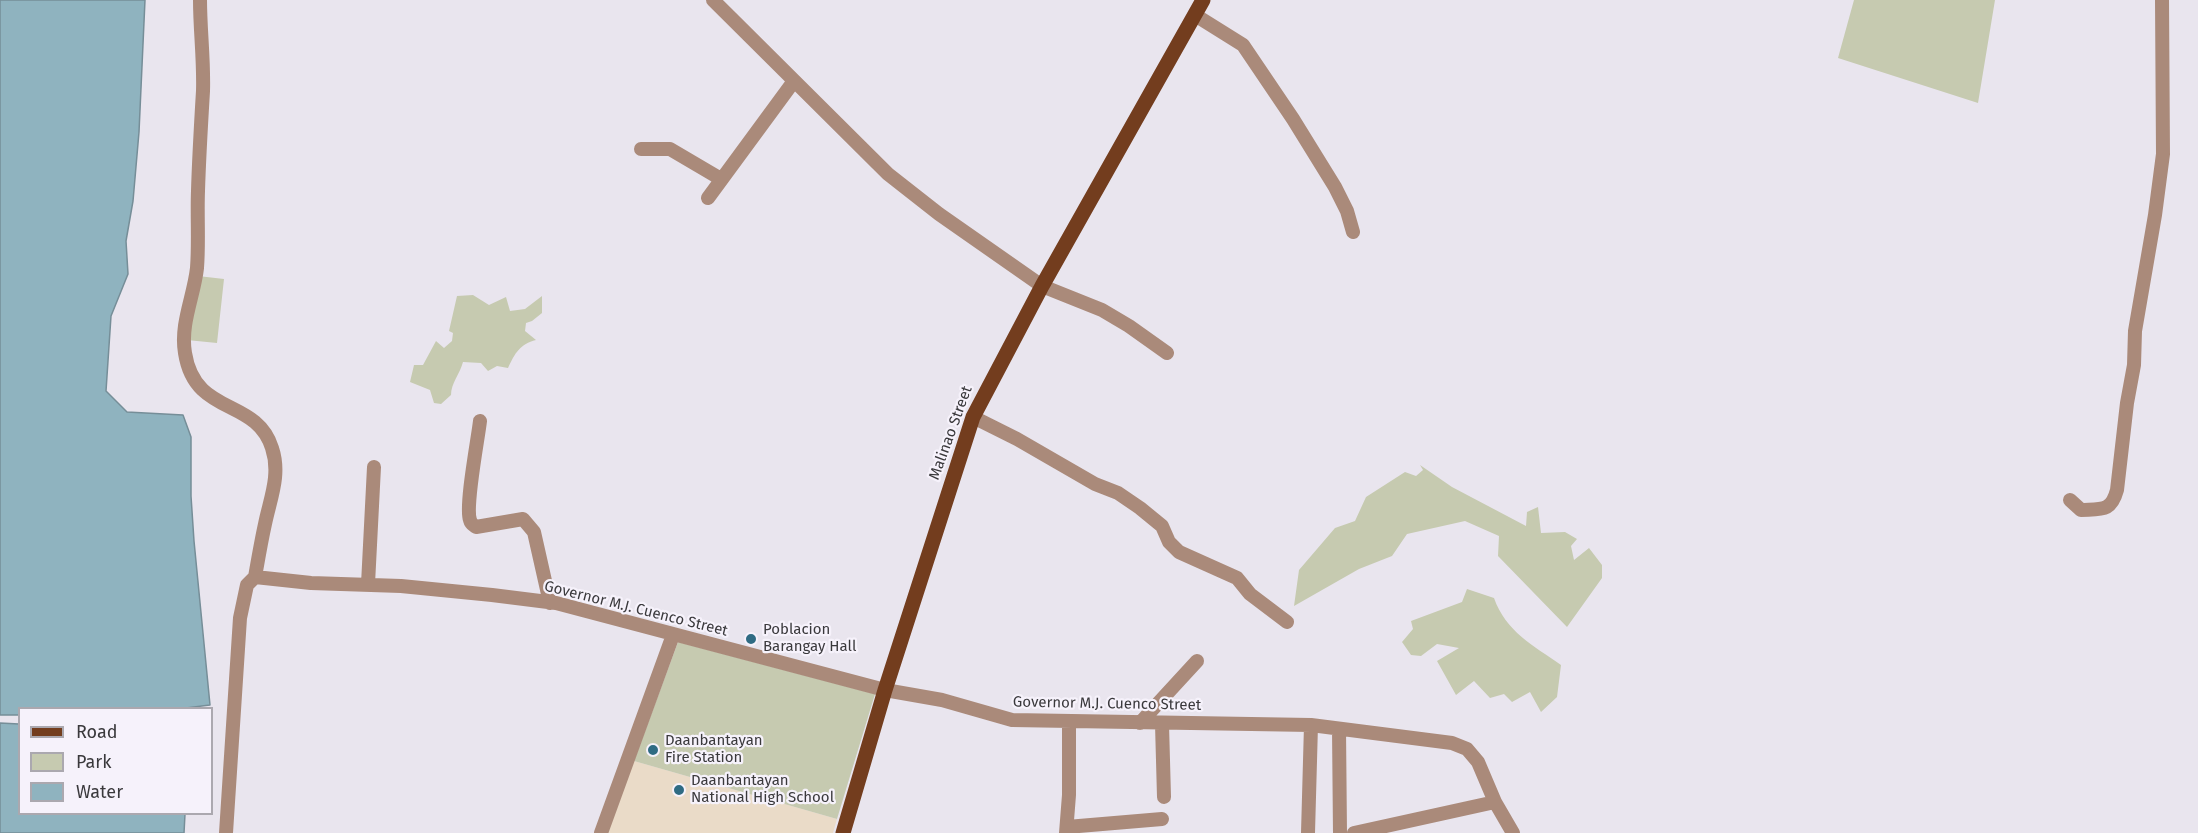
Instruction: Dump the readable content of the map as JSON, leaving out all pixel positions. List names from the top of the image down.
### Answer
{
  "streets": {
    "main road": ["Malinao Street"],
    "street": ["Governor M.J. Cuenco Street"]
  },
  "crossings": [
    ["Malinao Street", "Governor M.J. Cuenco Street"]
  ],
  "places": ["Poblacion Barangay Hall", "Daanbantayan Fire Station", "Daanbantayan National High School"],
  "legend": ["Road", "Park", "Water"]
}
